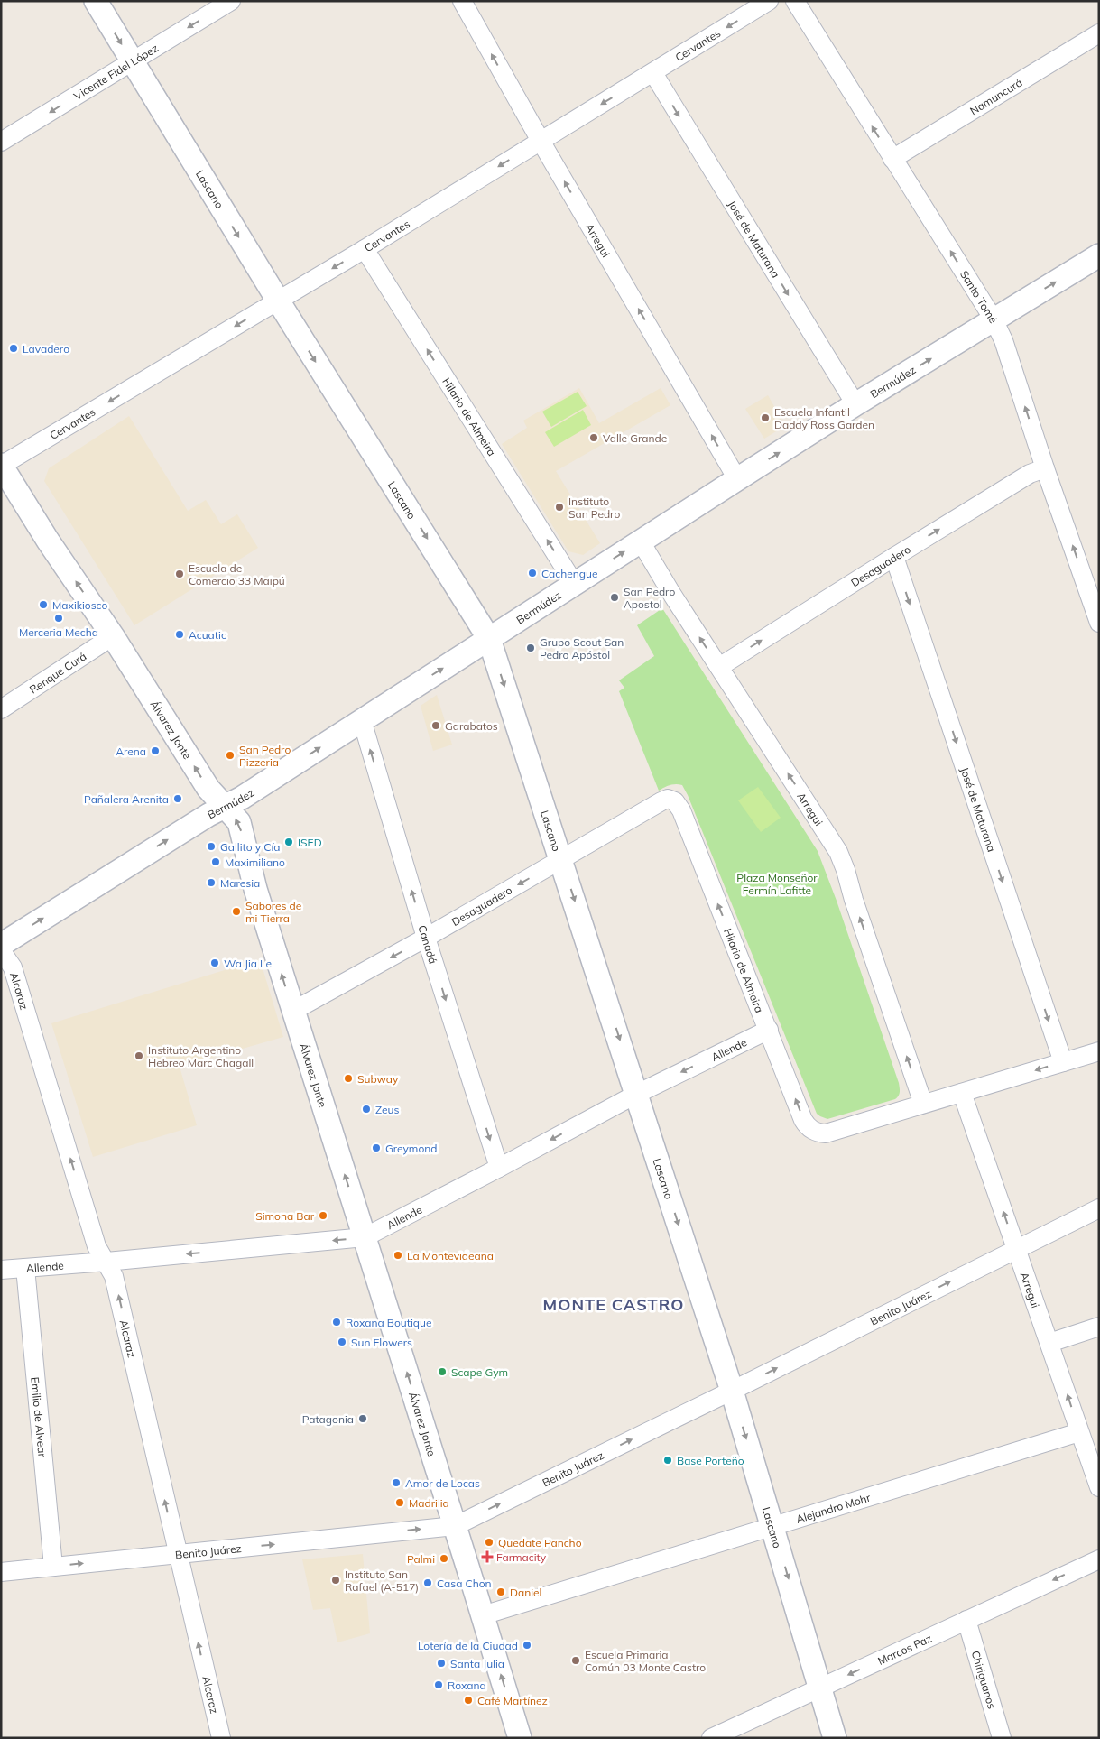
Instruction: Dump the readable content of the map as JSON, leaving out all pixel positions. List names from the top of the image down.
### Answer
{
  "streets": {
    "street": [
      "Cervantes",
      "Vicente Fidel López",
      "Namuncurá",
      "Lascano",
      "José de Maturana",
      "Arregui",
      "Santo Tomé",
      "Bermúdez",
      "Hilario de Almeira",
      "Desaguadero",
      "Renque Curá",
      "Álvarez Jonte",
      "Canadá",
      "Alcaraz",
      "Allende",
      "Benito Juárez",
      "Emilio de Alvear",
      "Alejandro Mohr",
      "Marcos Paz",
      "Chiriguanos"
    ]
  },
  "crossings": [
    ["Cervantes", "Lascano"],
    ["Cervantes", "José de Maturana"],
    ["Cervantes", "Arregui"],
    ["Cervantes", "Hilario de Almeira"],
    ["Cervantes", "Álvarez Jonte"],
    ["Vicente Fidel López", "Lascano"],
    ["Namuncurá", "Santo Tomé"],
    ["Lascano", "Bermúdez"],
    ["Lascano", "Desaguadero"],
    ["Lascano", "Allende"],
    ["Lascano", "Benito Juárez"],
    ["Lascano", "Alejandro Mohr"],
    ["Lascano", "Marcos Paz"],
    ["José de Maturana", "Bermúdez"],
    ["José de Maturana", "Desaguadero"],
    ["Arregui", "Bermúdez"],
    ["Arregui", "Hilario de Almeira"],
    ["Arregui", "Desaguadero"],
    ["Arregui", "Benito Juárez"],
    ["Arregui", "Alejandro Mohr"],
    ["Santo Tomé", "Bermúdez"],
    ["Santo Tomé", "Desaguadero"],
    ["Bermúdez", "Hilario de Almeira"],
    ["Bermúdez", "Álvarez Jonte"],
    ["Bermúdez", "Canadá"],
    ["Hilario de Almeira", "Desaguadero"],
    ["Hilario de Almeira", "Allende"],
    ["Desaguadero", "Álvarez Jonte"],
    ["Desaguadero", "Canadá"],
    ["Renque Curá", "Álvarez Jonte"],
    ["Álvarez Jonte", "Allende"],
    ["Álvarez Jonte", "Benito Juárez"],
    ["Álvarez Jonte", "Alejandro Mohr"],
    ["Canadá", "Allende"],
    ["Alcaraz", "Allende"],
    ["Alcaraz", "Benito Juárez"],
    ["Allende", "Emilio de Alvear"],
    ["Benito Juárez", "Emilio de Alvear"],
    ["Marcos Paz", "Chiriguanos"]
  ],
  "one_way": [
    "Cervantes",
    "Vicente Fidel López",
    "Lascano",
    "José de Maturana",
    "Arregui",
    "Santo Tomé",
    "Bermúdez",
    "Hilario de Almeira",
    "Álvarez Jonte",
    "Alcaraz",
    "Allende",
    "Benito Juárez",
    "Marcos Paz"
  ],
  "districts": ["MONTE CASTRO"],
  "parks": ["Plaza Monseñor Fermín Lafitte"],
  "places": {
    "other": [
      "Lavadero",
      "Escuela Infantil Daddy Ross Garden",
      "Valle Grande",
      "Instituto San Pedro",
      "Cachengue",
      "Escuela de Comercio 33 Maipú",
      "San Pedro Apostol",
      "Maxikiosco",
      "Merceria Mecha",
      "Acuatic",
      "Grupo Scout San Pedro Apóstol",
      "Garabatos",
      "Arena",
      "San Pedro Pizzeria",
      "Pañalera Arenita",
      "ISED",
      "Gallito y Cía",
      "Maximiliano",
      "Maresia",
      "Sabores de mi Tierra",
      "Wa Jia Le",
      "Instituto Argentino Hebreo Marc Chagall",
      "Subway",
      "Zeus",
      "Greymond",
      "Simona Bar",
      "La Montevideana",
      "Roxana Boutique",
      "Sun Flowers",
      "Scape Gym",
      "Patagonia",
      "Base Porteño",
      "Amor de Locas",
      "Madrilia",
      "Quedate Pancho",
      "Palmi",
      "Instituto San Rafael (A-517)",
      "Casa Chon",
      "Daniel",
      "Lotería de la Ciudad",
      "Escuela Primaria Común 03 Monte Castro",
      "Santa Julia",
      "Roxana",
      "Café Martínez"
    ],
    "health": ["Farmacity"]
  }
}
